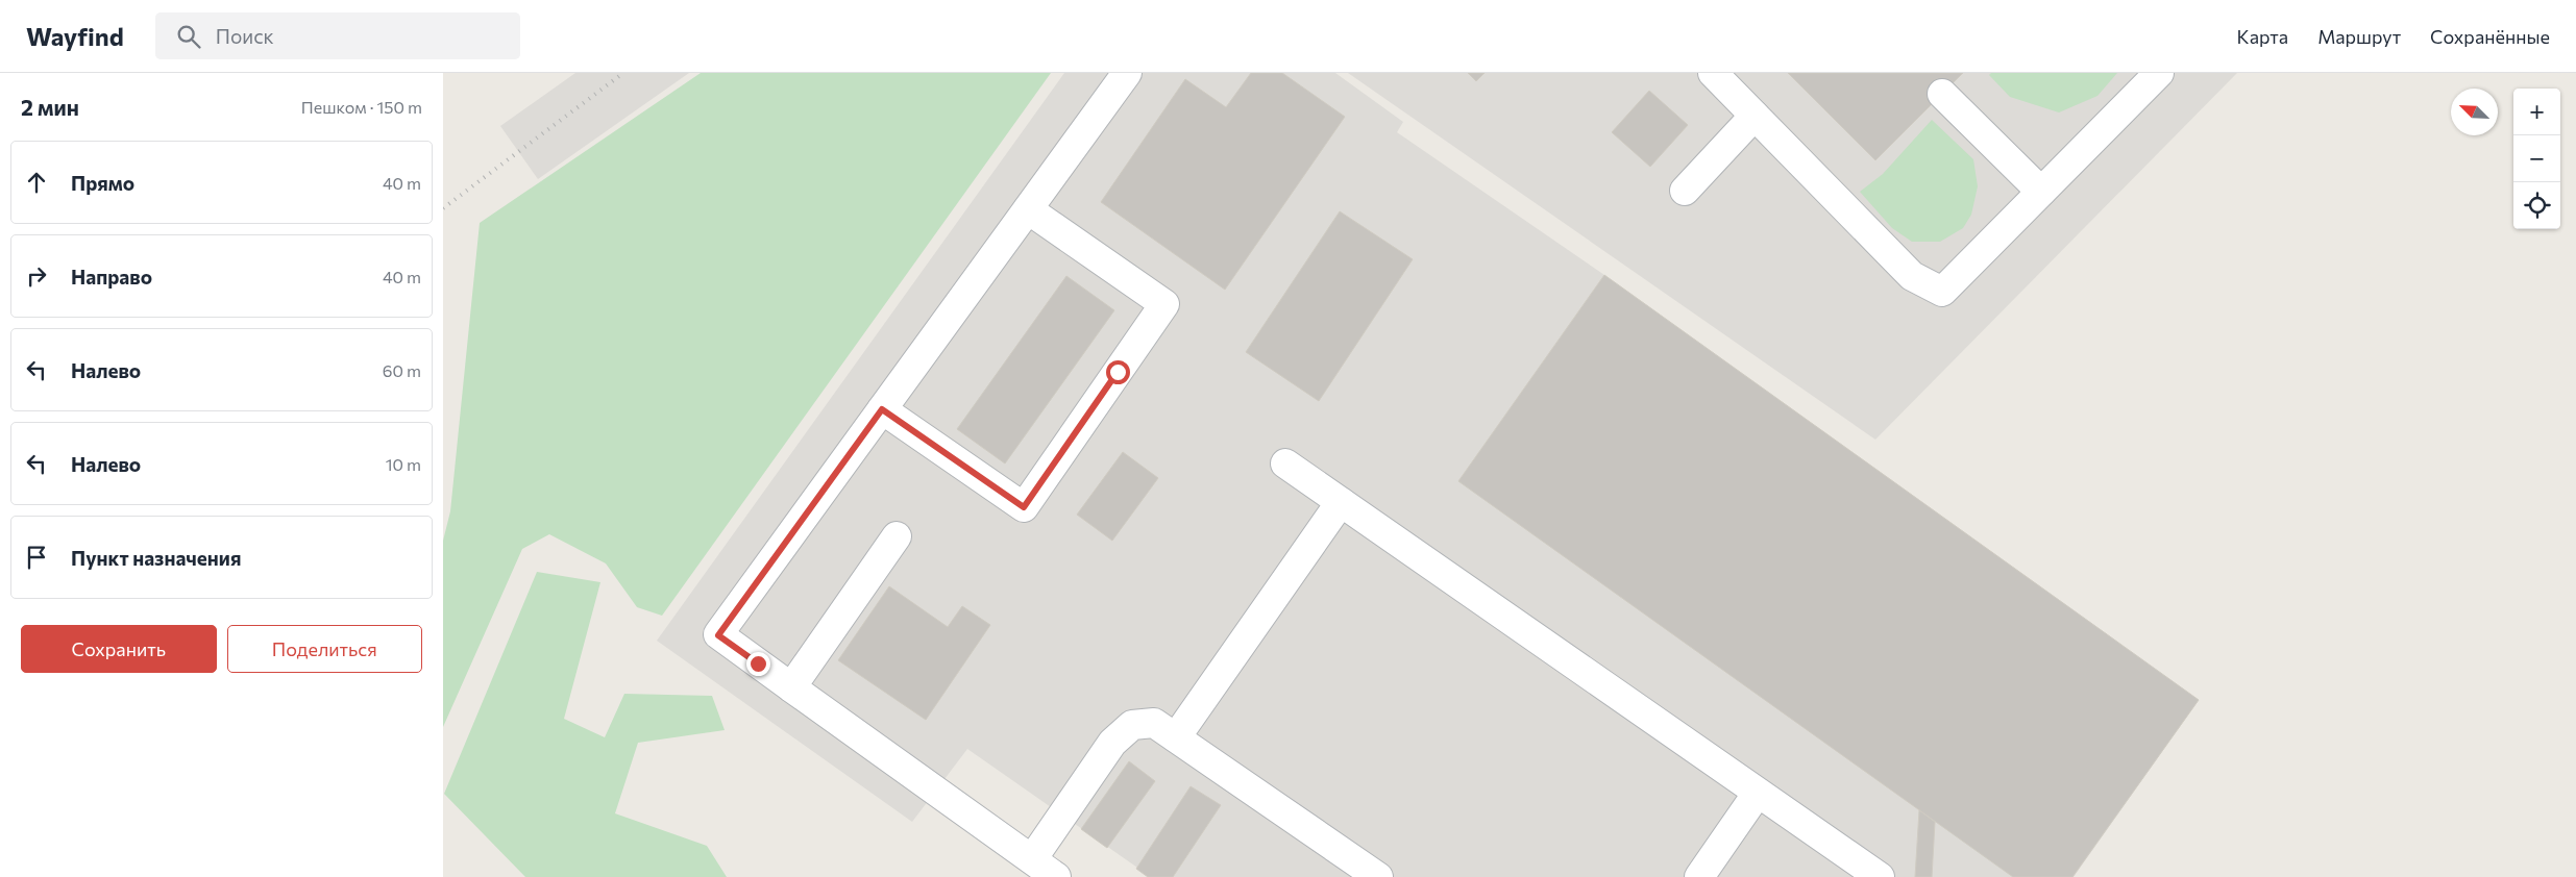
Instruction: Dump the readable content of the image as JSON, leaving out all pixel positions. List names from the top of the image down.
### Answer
{
  "north": "top left",
  "page": {
    "header": "Wayfind",
    "search": "Поиск",
    "nav": ["Карта", "Маршрут", "Сохранённые"],
    "heading": ["2 мин", "Пешком · 150 m"],
    "map_buttons": ["+", "−"],
    "list": [
      ["Прямо", "40 m"],
      ["Направо", "40 m"],
      ["Налево", "60 m"],
      ["Налево", "10 m"],
      "Пункт назначения"
    ],
    "buttons": ["Сохранить", "Поделиться"]
  }
}
